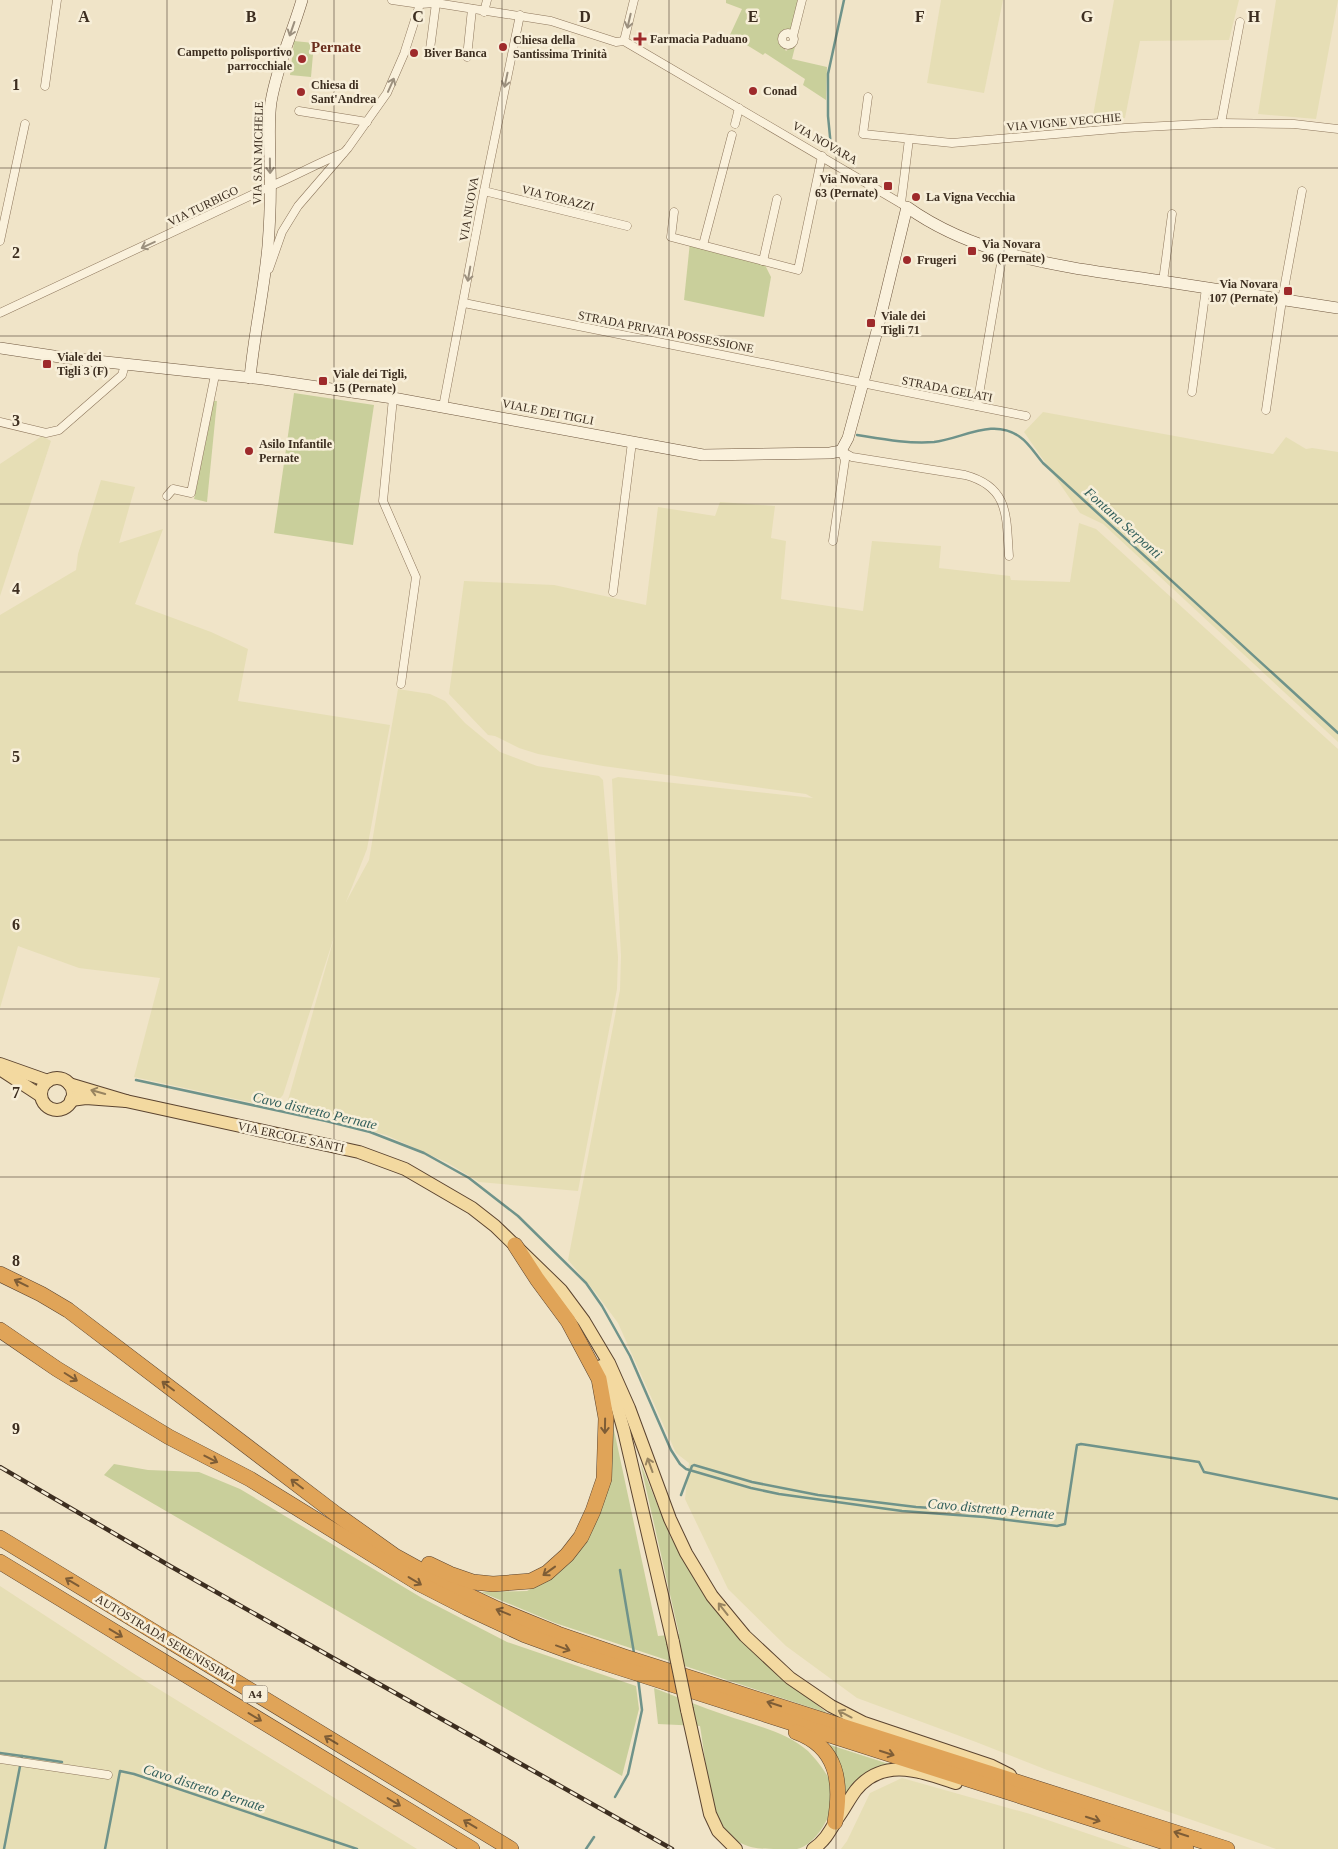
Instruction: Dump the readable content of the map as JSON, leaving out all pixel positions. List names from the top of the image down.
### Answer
{
  "streets": {
    "highway": ["AUTOSTRADA SERENISSIMA", "A4"],
    "main road": [
      "VIA NOVARA",
      "VIA SAN MICHELE",
      "VIALE DEI TIGLI",
      "VIA ERCOLE SANTI"
    ],
    "street": [
      "VIA VIGNE VECCHIE",
      "VIA TORAZZI",
      "VIA TURBIGO",
      "VIA NUOVA",
      "STRADA PRIVATA POSSESSIONE",
      "STRADA GELATI"
    ]
  },
  "crossings": [
    ["VIA NOVARA", "VIA TURBIGO"],
    ["VIA NOVARA", "VIA NUOVA"],
    ["VIA SAN MICHELE", "VIA TURBIGO"],
    ["VIA SAN MICHELE", "VIALE DEI TIGLI"],
    ["VIA TORAZZI", "VIA NUOVA"],
    ["VIA NUOVA", "STRADA PRIVATA POSSESSIONE"],
    ["VIA NUOVA", "VIALE DEI TIGLI"],
    ["STRADA PRIVATA POSSESSIONE", "STRADA GELATI"]
  ],
  "one_way": ["VIA SAN MICHELE", "VIA NUOVA"],
  "districts": ["Pernate"],
  "water": ["Fontana Serponti", "Cavo distretto Pernate"],
  "places": {
    "health": ["Farmacia Paduano"],
    "other": [
      "Chiesa della Santissima Trinità",
      "Biver Banca",
      "Campetto polisportivo parrocchiale",
      "Conad",
      "Chiesa di Sant'Andrea",
      "La Vigna Vecchia",
      "Frugeri",
      "Asilo Infantile Pernate"
    ],
    "transit": [
      "Via Novara 63 (Pernate)",
      "Via Novara 96 (Pernate)",
      "Via Novara 107 (Pernate)",
      "Viale dei Tigli 71",
      "Viale dei Tigli 3 (F)",
      "Viale dei Tigli, 15 (Pernate)"
    ]
  },
  "grid": {
    "columns": [
      "A",
      "B",
      "C",
      "D",
      "E",
      "F",
      "G",
      "H"
    ],
    "rows": [
      "1",
      "2",
      "3",
      "4",
      "5",
      "6",
      "7",
      "8",
      "9"
    ]
  }
}
